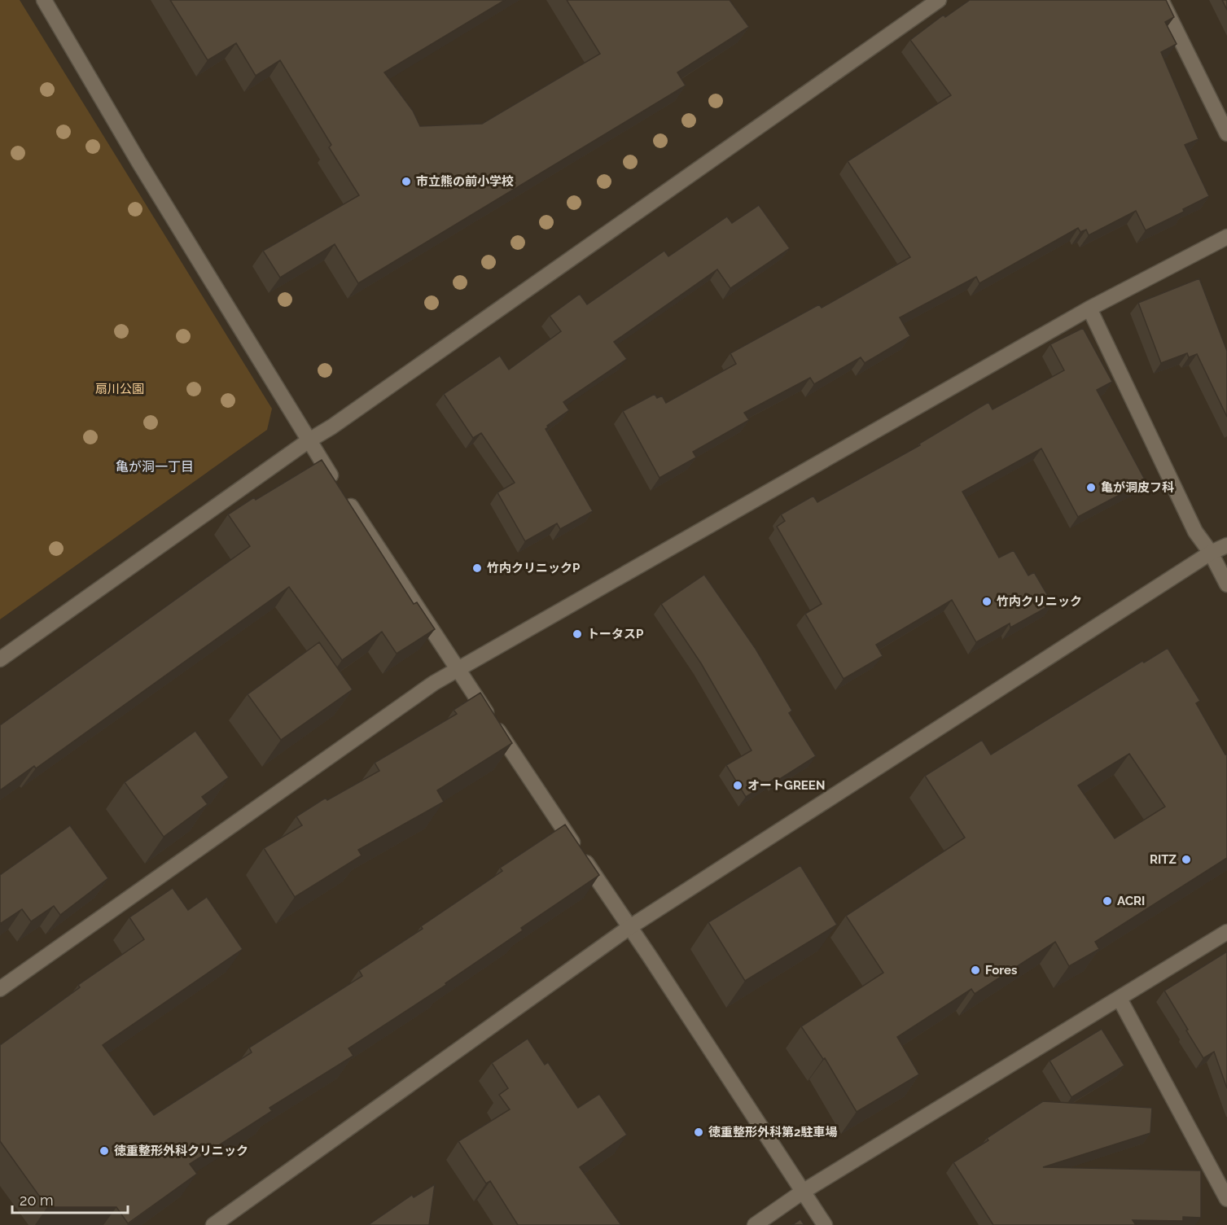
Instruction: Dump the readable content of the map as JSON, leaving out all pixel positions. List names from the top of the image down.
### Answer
{
  "districts": ["亀が洞一丁目"],
  "parks": ["扇川公園"],
  "places": [
    "市立熊の前小学校",
    "亀が洞皮フ科",
    "竹内クリニックP",
    "竹内クリニック",
    "トータスP",
    "オートGREEN",
    "RITZ",
    "ACRI",
    "Fores",
    "徳重整形外科第2駐車場",
    "徳重整形外科クリニック"
  ],
  "scale_bar": "20 m"
}
